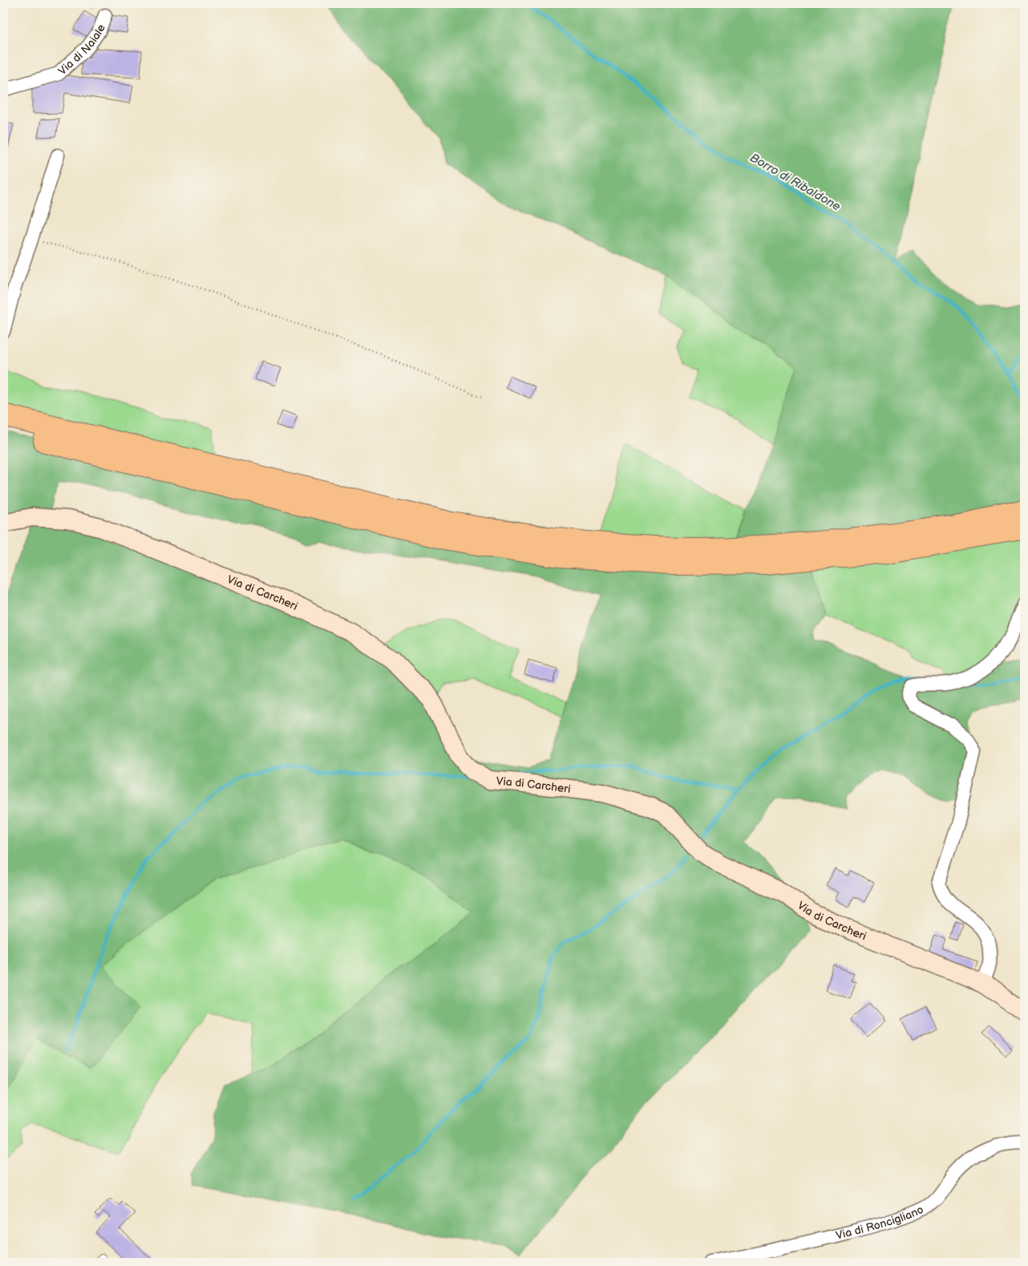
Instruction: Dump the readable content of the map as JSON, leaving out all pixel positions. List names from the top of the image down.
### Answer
{
  "streets": {
    "street": ["Via di Naiale", "Via di Carcheri", "Via di Roncigliano"]
  },
  "water": ["Borro di Ribaldone"]
}
